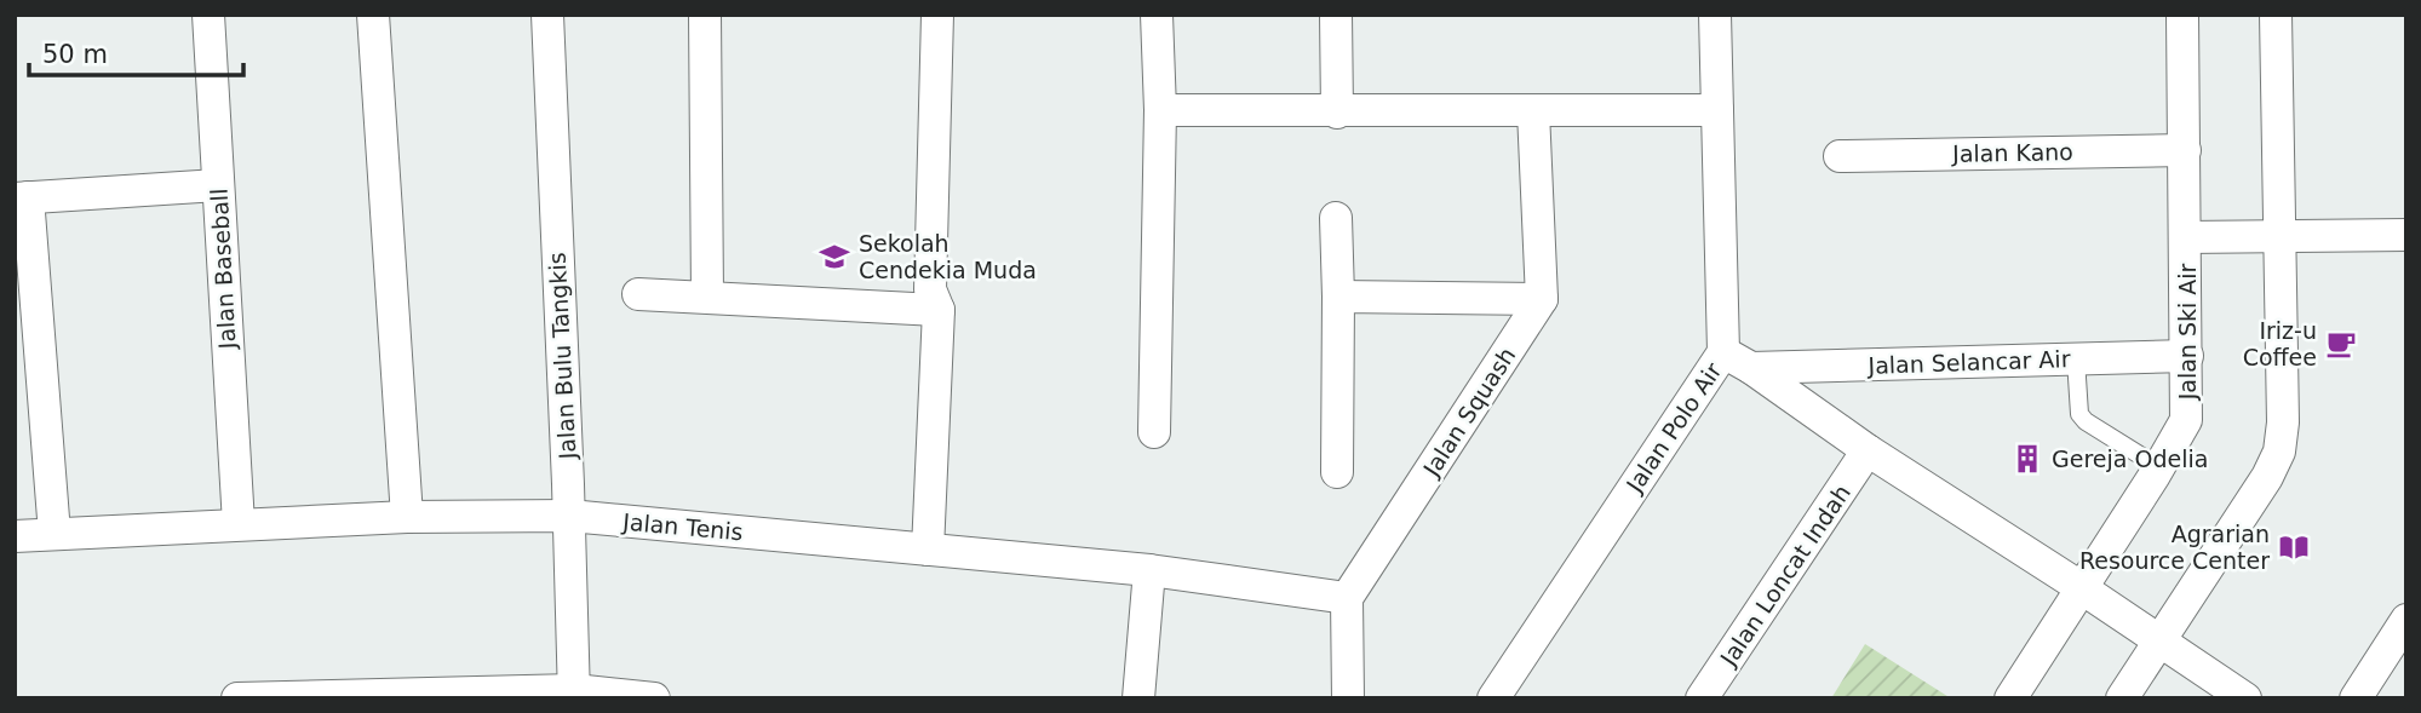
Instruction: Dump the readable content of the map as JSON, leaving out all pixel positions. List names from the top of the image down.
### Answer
{
  "streets": {
    "street": [
      "Jalan Kano",
      "Jalan Baseball",
      "Jalan Ski Air",
      "Jalan Bulu Tangkis",
      "Jalan Selancar Air",
      "Jalan Squash",
      "Jalan Polo Air",
      "Jalan Tenis",
      "Jalan Loncat Indah"
    ]
  },
  "crossings": [
    ["Jalan Kano", "Jalan Ski Air"],
    ["Jalan Baseball", "Jalan Tenis"],
    ["Jalan Ski Air", "Jalan Selancar Air"],
    ["Jalan Bulu Tangkis", "Jalan Tenis"],
    ["Jalan Squash", "Jalan Tenis"]
  ],
  "places": {
    "school or university": ["Sekolah Cendekia Muda"],
    "cafe": ["Iriz-u Coffee"],
    "building": ["Gereja Odelia"],
    "library": ["Agrarian Resource Center"]
  },
  "scale_bar": "50 m"
}
